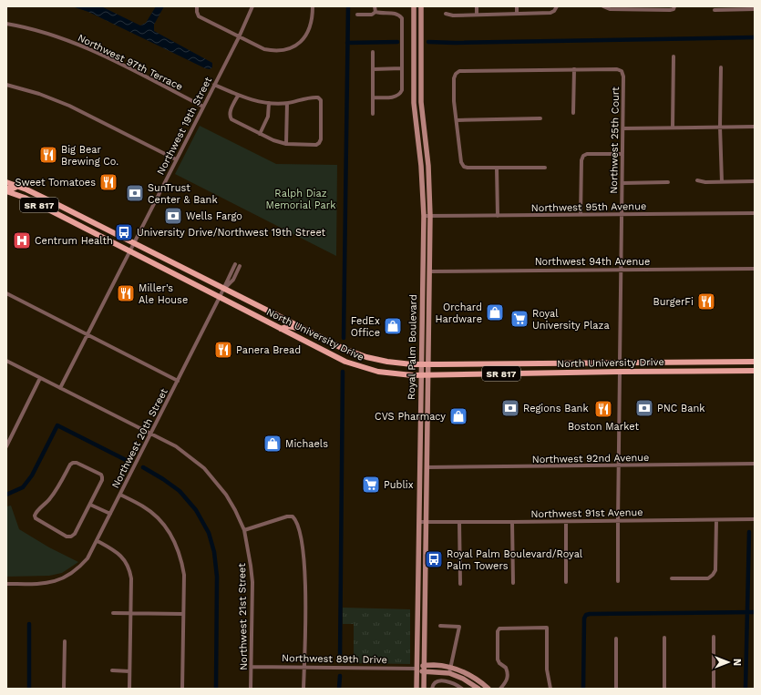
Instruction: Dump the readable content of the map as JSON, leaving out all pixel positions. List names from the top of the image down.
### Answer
{
  "streets": {
    "main road": [
      "SR 817",
      "North University Drive",
      "Royal Palm Boulevard",
      "Northwest 89th Drive"
    ],
    "street": [
      "Northwest 97th Terrace",
      "Northwest 19th Street",
      "Northwest 25th Court",
      "Northwest 95th Avenue",
      "Northwest 94th Avenue",
      "Northwest 20th Street",
      "Northwest 92nd Avenue",
      "Northwest 91st Avenue",
      "Northwest 21st Street"
    ]
  },
  "crossings": [
    ["Northwest 97th Terrace", "Northwest 19th Street"],
    ["Northwest 19th Street", "North University Drive"],
    ["Northwest 19th Street", "Northwest 21st Street"],
    ["Northwest 25th Court", "Northwest 95th Avenue"],
    ["Northwest 25th Court", "Northwest 94th Avenue"],
    ["Northwest 25th Court", "North University Drive"],
    ["Northwest 95th Avenue", "Royal Palm Boulevard"],
    ["Northwest 94th Avenue", "Royal Palm Boulevard"],
    ["North University Drive", "Royal Palm Boulevard"],
    ["North University Drive", "Northwest 20th Street"],
    ["Royal Palm Boulevard", "Northwest 92nd Avenue"],
    ["Royal Palm Boulevard", "Northwest 91st Avenue"],
    ["Royal Palm Boulevard", "Northwest 89th Drive"],
    ["Northwest 20th Street", "Northwest 21st Street"],
    ["Northwest 21st Street", "Northwest 89th Drive"]
  ],
  "parks": ["Ralph Diaz Memorial Park"],
  "places": {
    "restaurant": [
      "Big Bear Brewing Co.",
      "Sweet Tomatoes",
      "Miller's Ale House",
      "BurgerFi",
      "Panera Bread",
      "Boston Market"
    ],
    "bank": [
      "SunTrust Center & Bank",
      "Wells Fargo",
      "Regions Bank",
      "PNC Bank"
    ],
    "bus stop": ["University Drive/Northwest 19th Street", "Royal Palm Boulevard/Royal Palm Towers"],
    "hospital": ["Centrum Health"],
    "shop": [
      "Orchard Hardware",
      "FedEx Office",
      "CVS Pharmacy",
      "Michaels"
    ],
    "supermarket": ["Royal University Plaza", "Publix"]
  },
  "north": "right"
}
